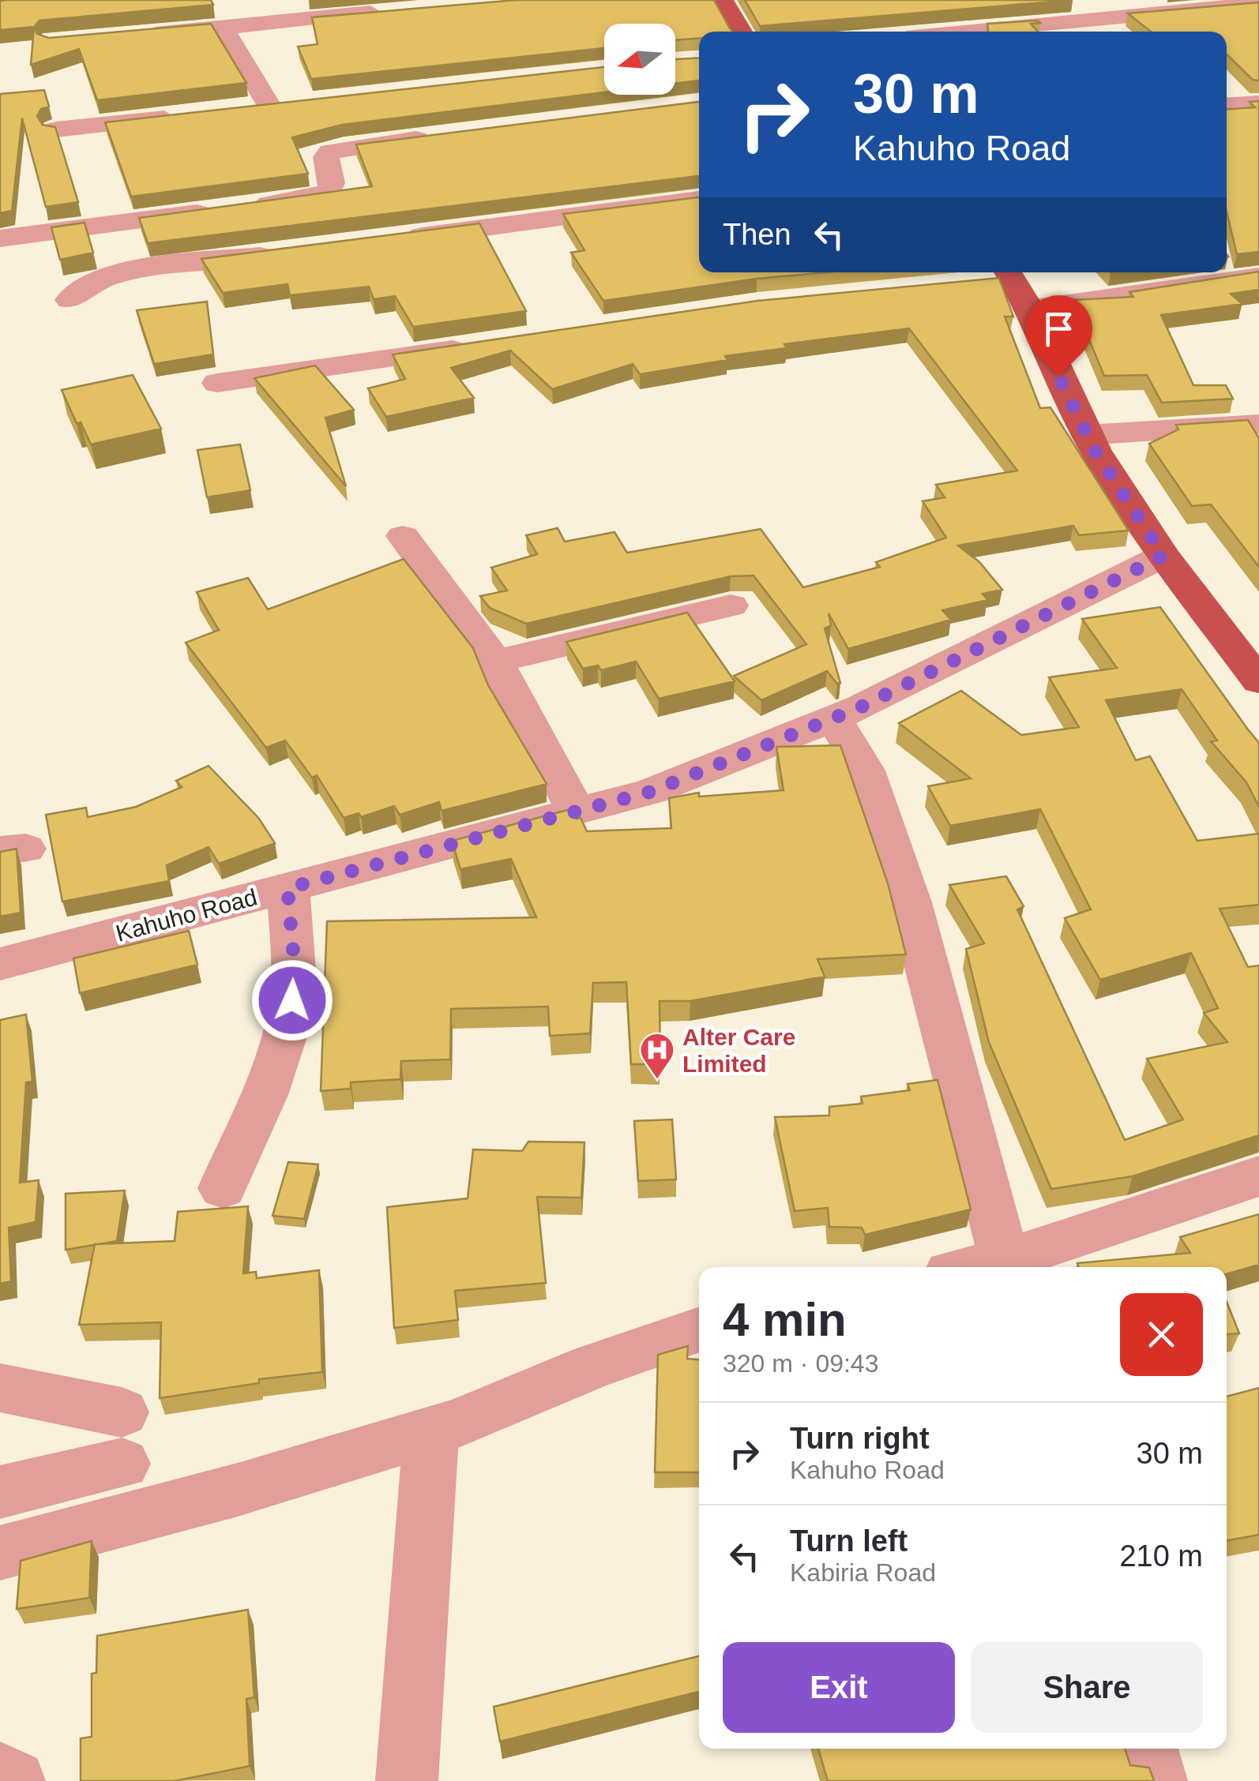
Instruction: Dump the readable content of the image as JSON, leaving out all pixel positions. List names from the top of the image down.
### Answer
{
  "streets": {
    "street": ["Kahuho Road"]
  },
  "places": {
    "hospital": ["Alter Care Limited"]
  },
  "north": "left",
  "page": {
    "turn": ["30 m", "Kahuho Road"],
    "then": "Then",
    "heading": ["4 min", "320 m · 09:43"],
    "list": [
      {
        "name": "Turn right",
        "note": "Kahuho Road",
        "value": "30 m"
      },
      {
        "name": "Turn left",
        "note": "Kabiria Road",
        "value": "210 m"
      }
    ],
    "buttons": ["Exit", "Share"]
  }
}
